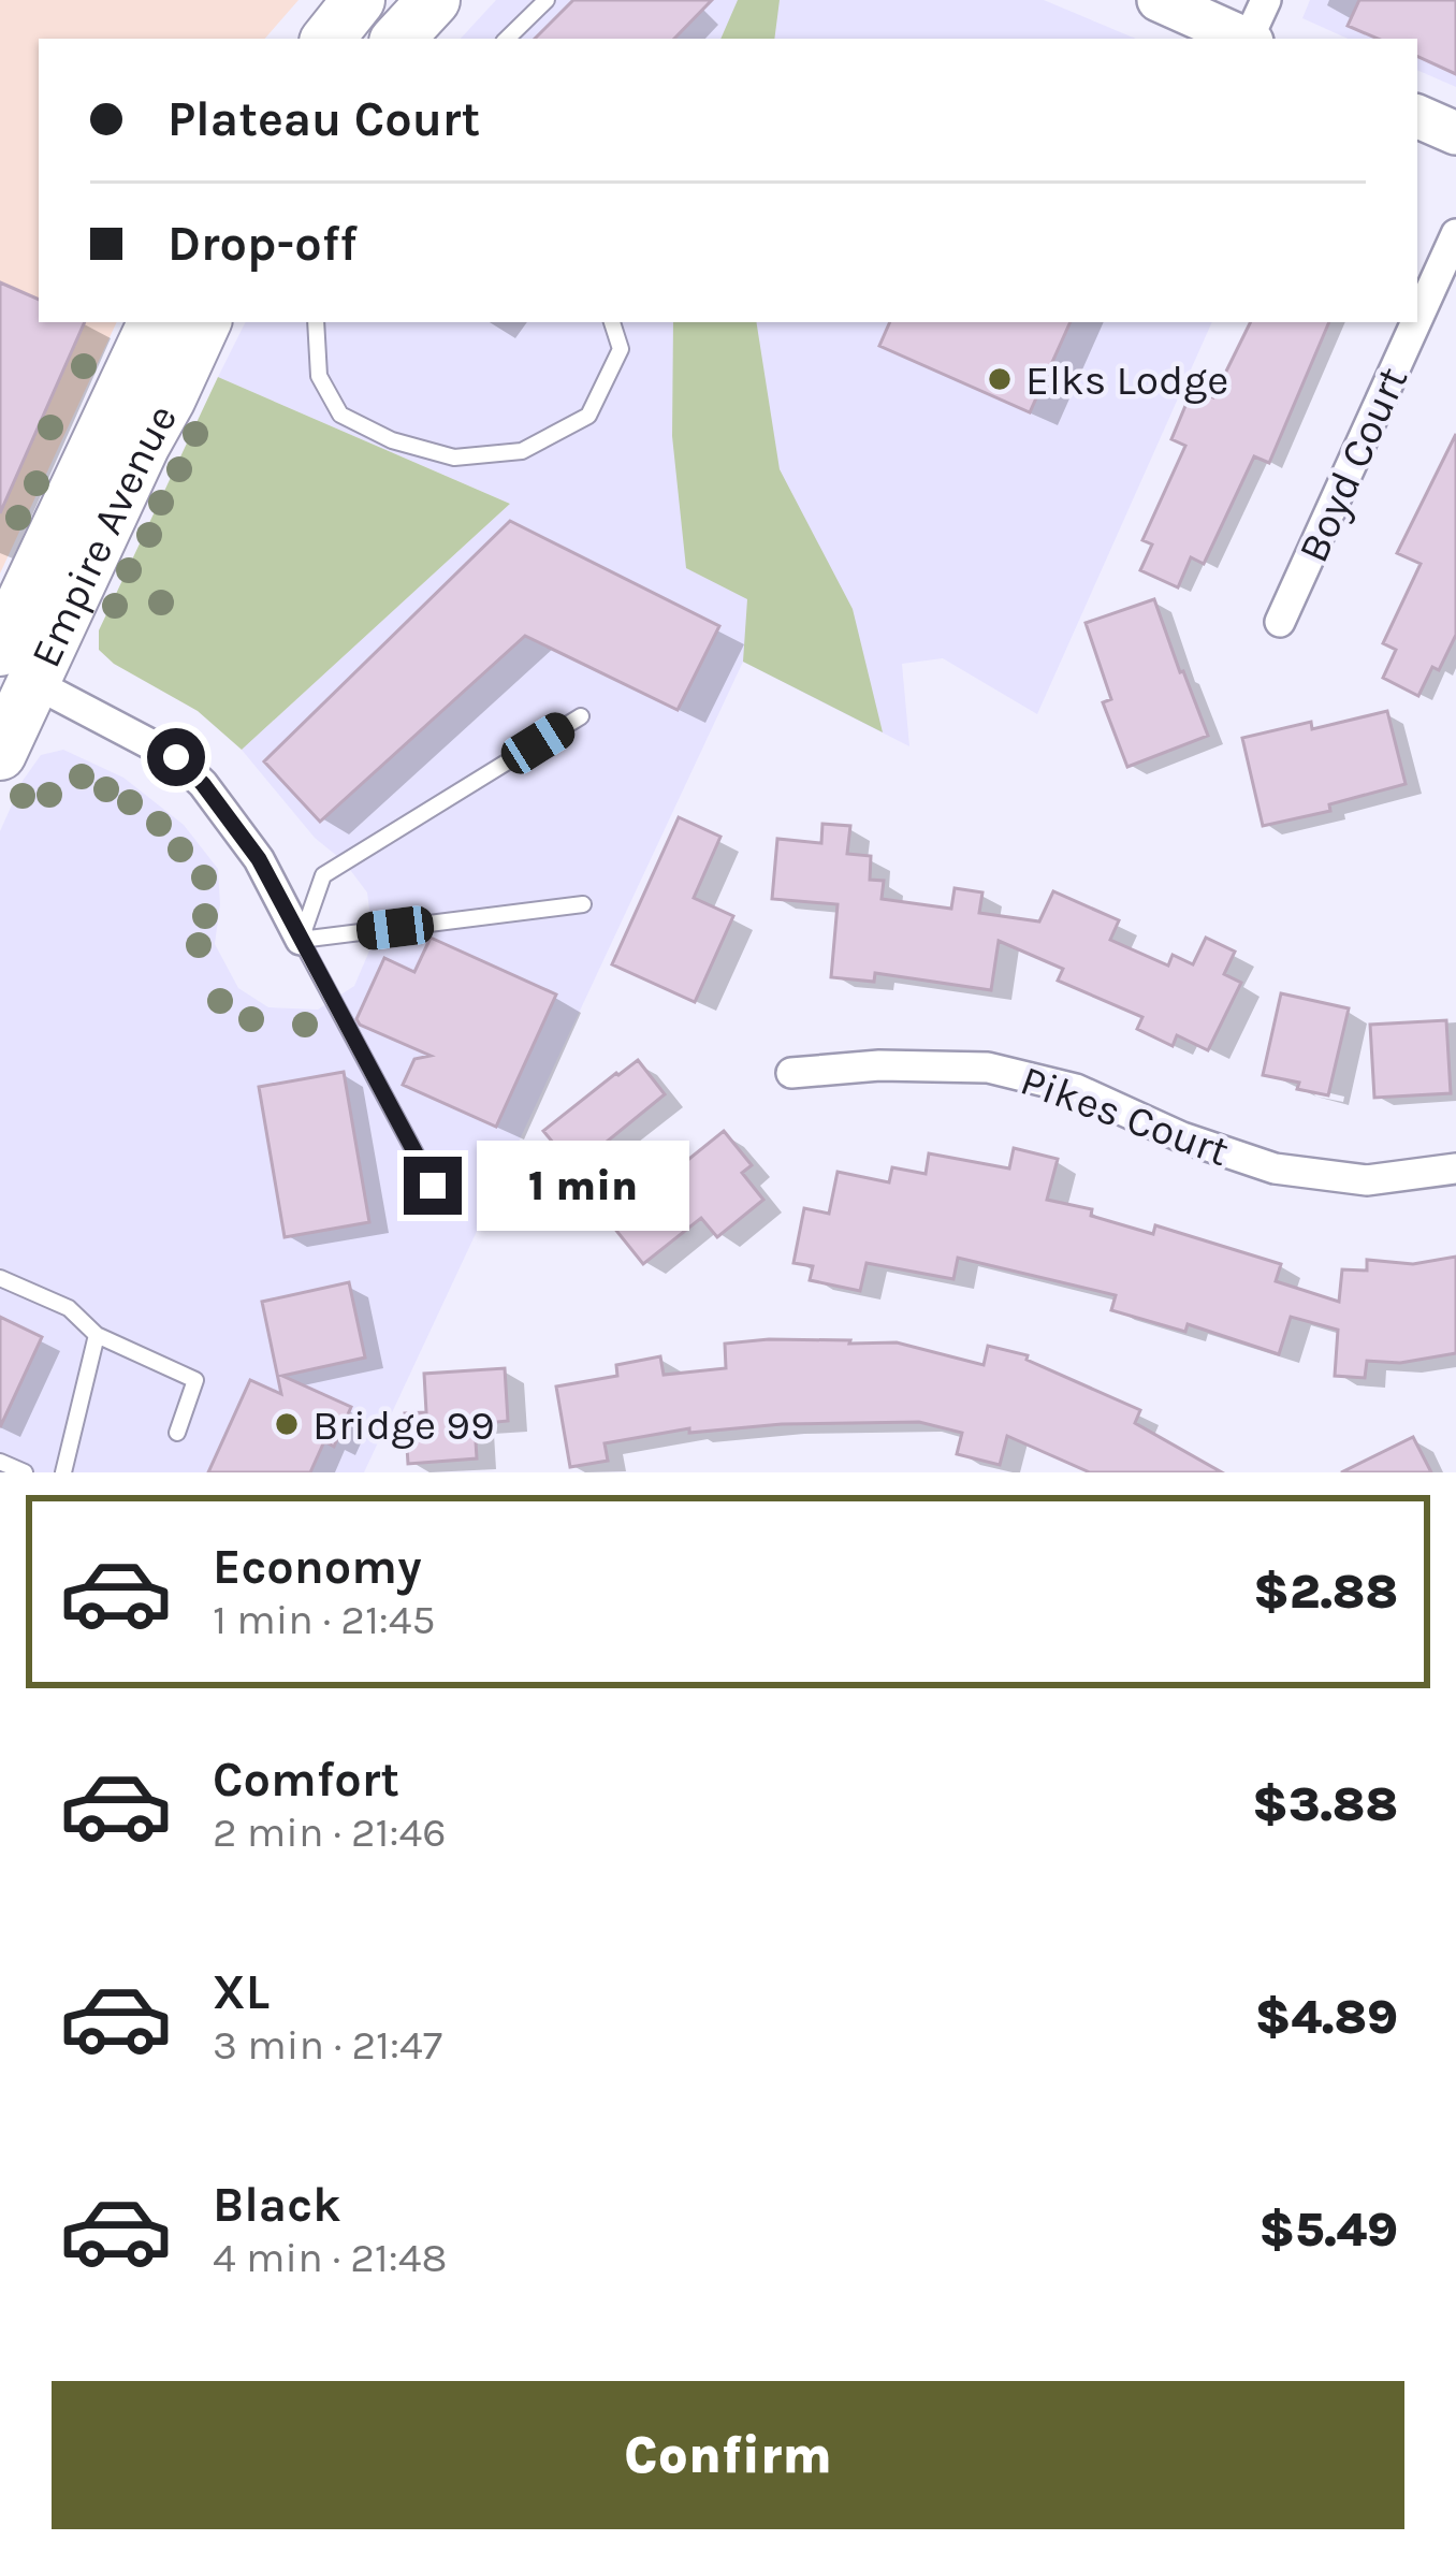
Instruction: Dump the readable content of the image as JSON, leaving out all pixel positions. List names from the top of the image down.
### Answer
{
  "streets": {
    "highway": ["Empire Avenue"],
    "street": ["Boyd Court", "Pikes Court"]
  },
  "places": ["Elks Lodge", "Bridge 99"],
  "page": {
    "banner": ["Plateau Court", "Drop-off"],
    "bubble": "1 min",
    "list": [
      {
        "name": "Economy",
        "note": "1 min · 21:45",
        "value": "$2.88"
      },
      {
        "name": "Comfort",
        "note": "2 min · 21:46",
        "value": "$3.88"
      },
      {
        "name": "XL",
        "note": "3 min · 21:47",
        "value": "$4.89"
      },
      {
        "name": "Black",
        "note": "4 min · 21:48",
        "value": "$5.49"
      }
    ],
    "buttons": "Confirm"
  }
}
